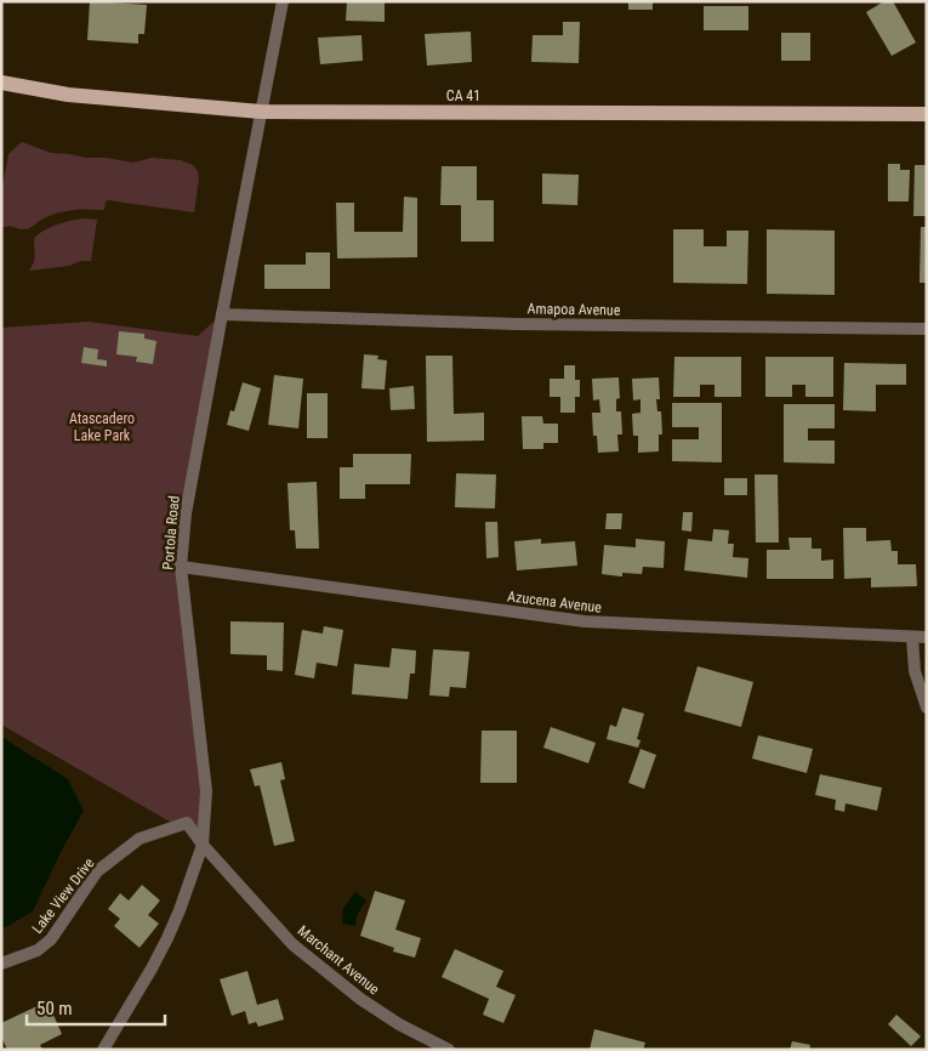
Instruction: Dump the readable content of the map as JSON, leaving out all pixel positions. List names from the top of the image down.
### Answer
{
  "streets": {
    "main road": ["CA 41"],
    "street": [
      "Amapoa Avenue",
      "Portola Road",
      "Azucena Avenue",
      "Lake View Drive",
      "Marchant Avenue"
    ]
  },
  "crossings": [
    ["CA 41", "Portola Road"],
    ["Amapoa Avenue", "Portola Road"],
    ["Portola Road", "Azucena Avenue"],
    ["Portola Road", "Lake View Drive"],
    ["Portola Road", "Marchant Avenue"],
    ["Lake View Drive", "Marchant Avenue"]
  ],
  "parks": ["Atascadero Lake Park"],
  "scale_bar": "50 m"
}
